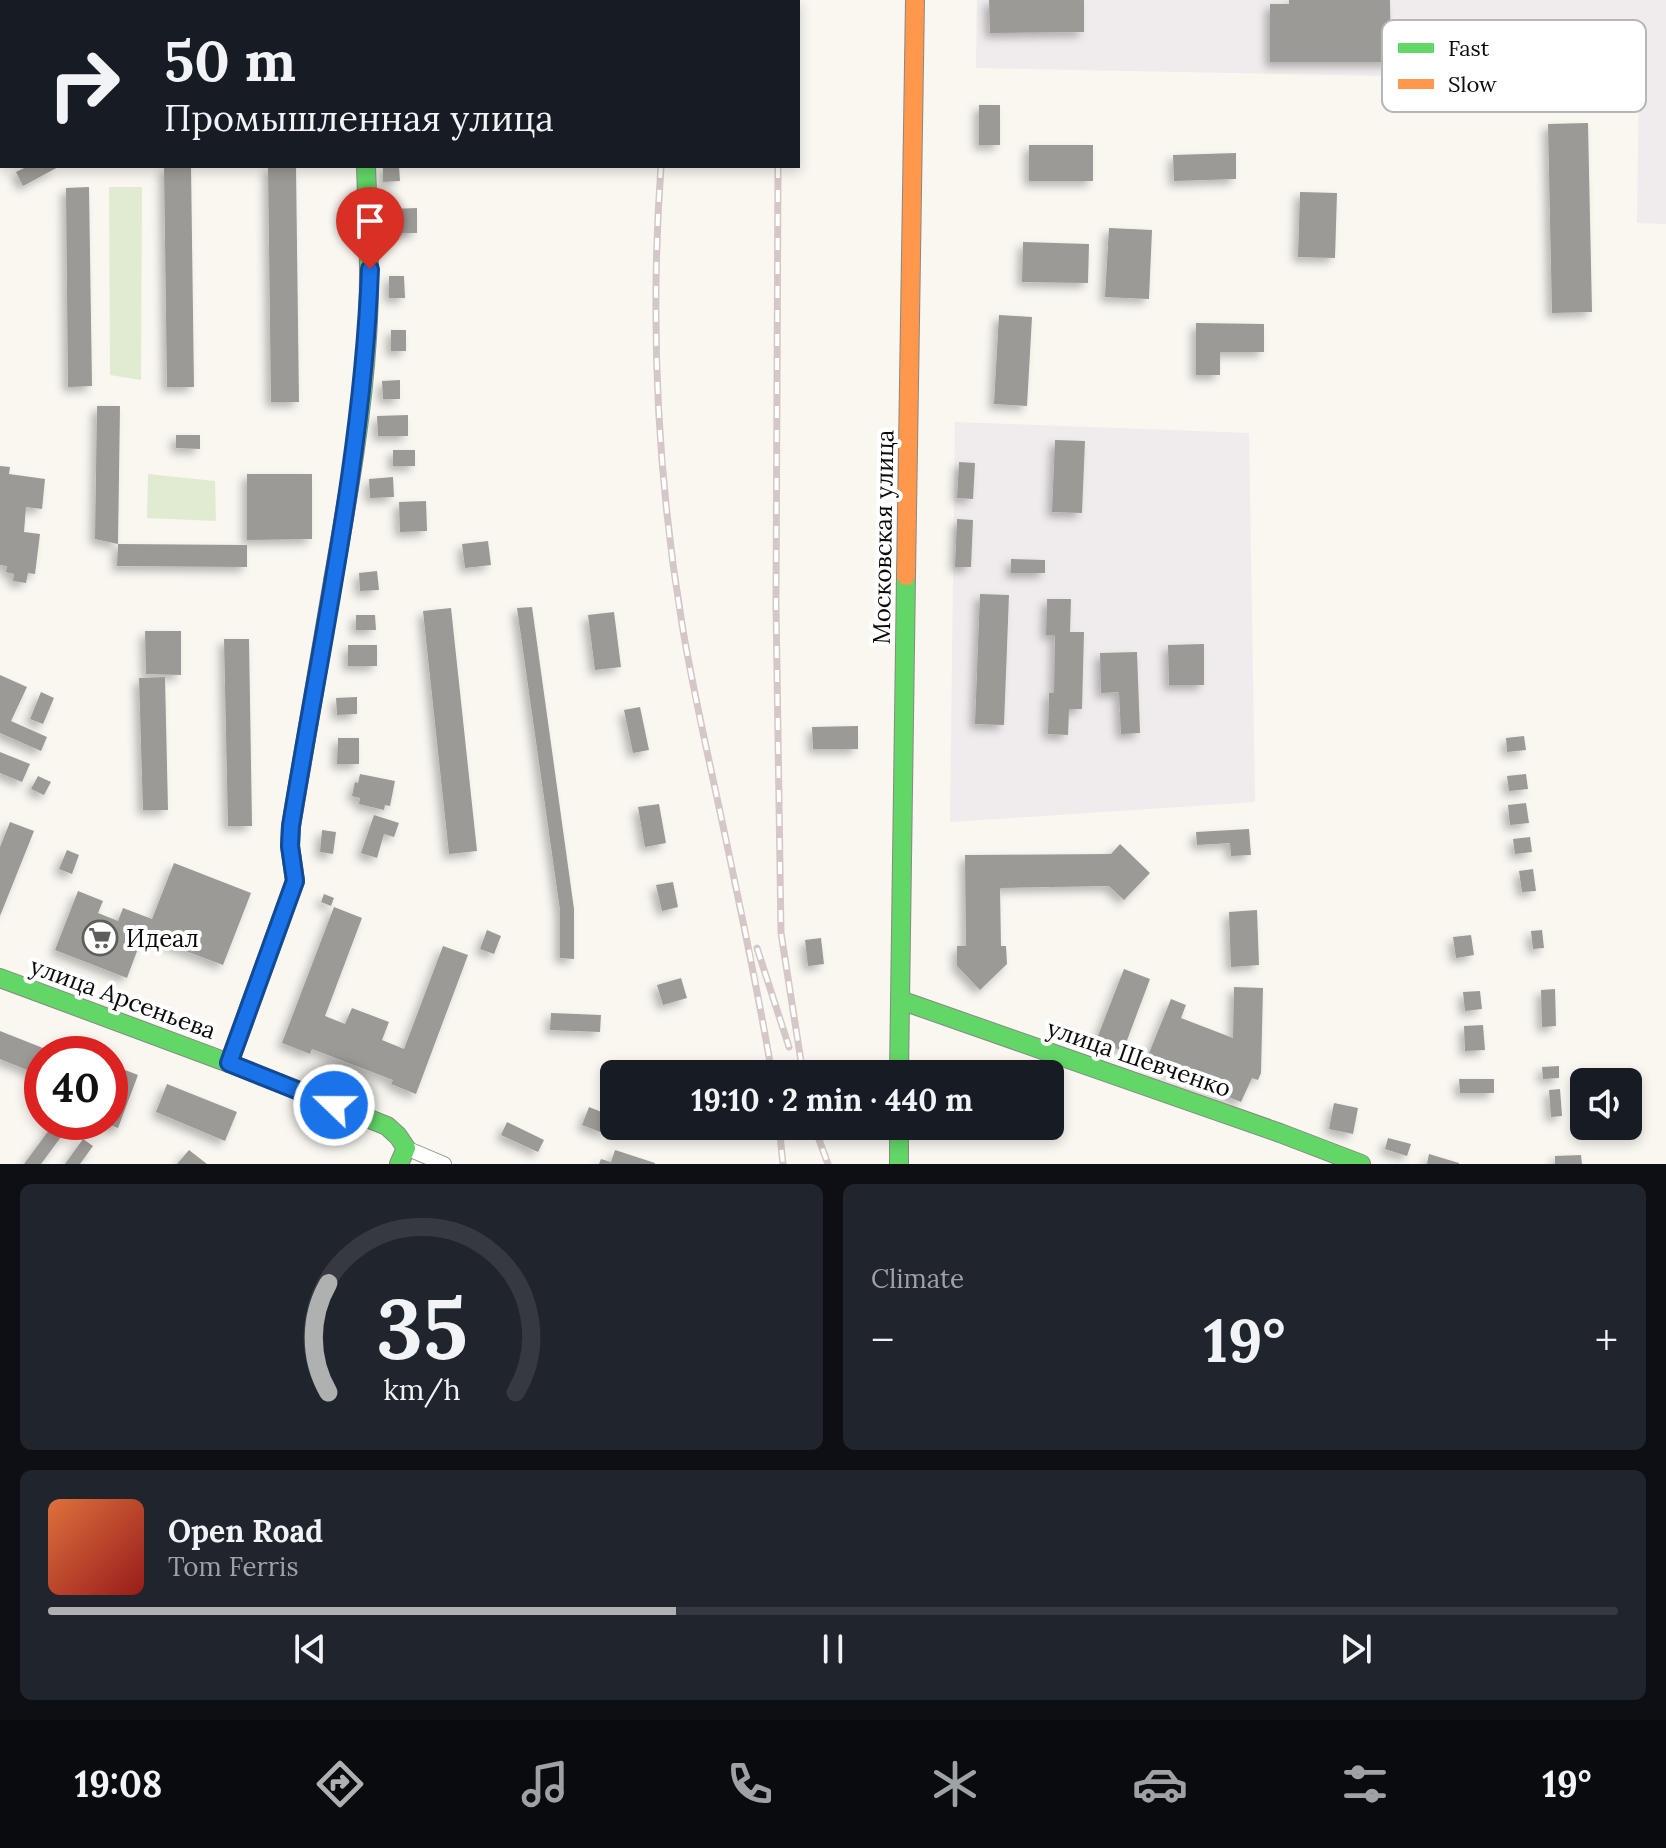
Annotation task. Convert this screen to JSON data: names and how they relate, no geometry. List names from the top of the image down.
{
  "streets": {
    "main road": ["Московская улица", "улица Арсеньева", "улица Шевченко"]
  },
  "crossings": [
    ["Московская улица", "улица Шевченко"]
  ],
  "places": {
    "supermarket": ["Идеал"]
  },
  "legend": ["Fast", "Slow"],
  "page": {
    "turn": ["50 m", "Промышленная улица"],
    "limit": "40",
    "trip": "19:10 · 2 min · 440 m",
    "tile": "Climate",
    "heat": ["−", "19°", "+"],
    "song": ["Open Road", "Tom Ferris"],
    "tabs": ["19:08", "19°"],
    "gauge": ["35", "km/h"]
  }
}
